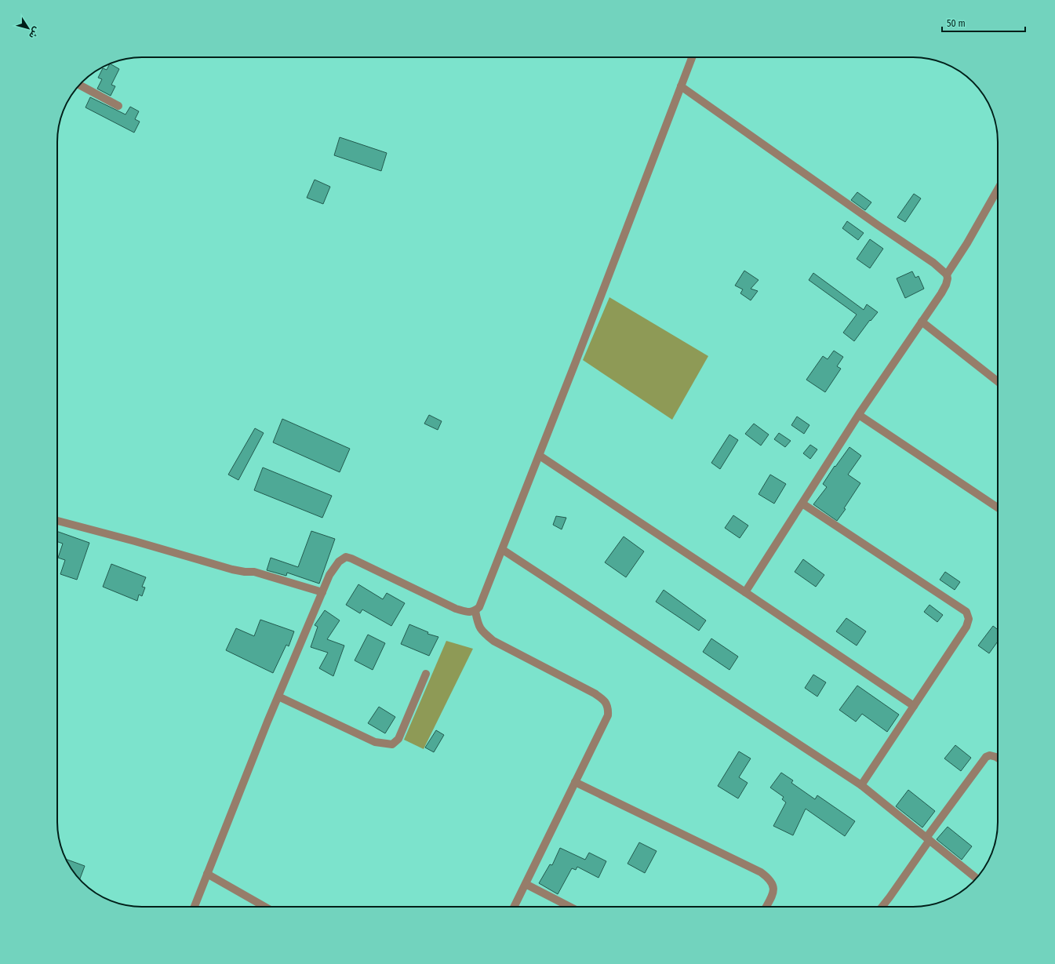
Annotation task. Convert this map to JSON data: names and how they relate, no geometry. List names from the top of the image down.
{
  "scale_bar": "50 m",
  "north": "bottom right"
}
